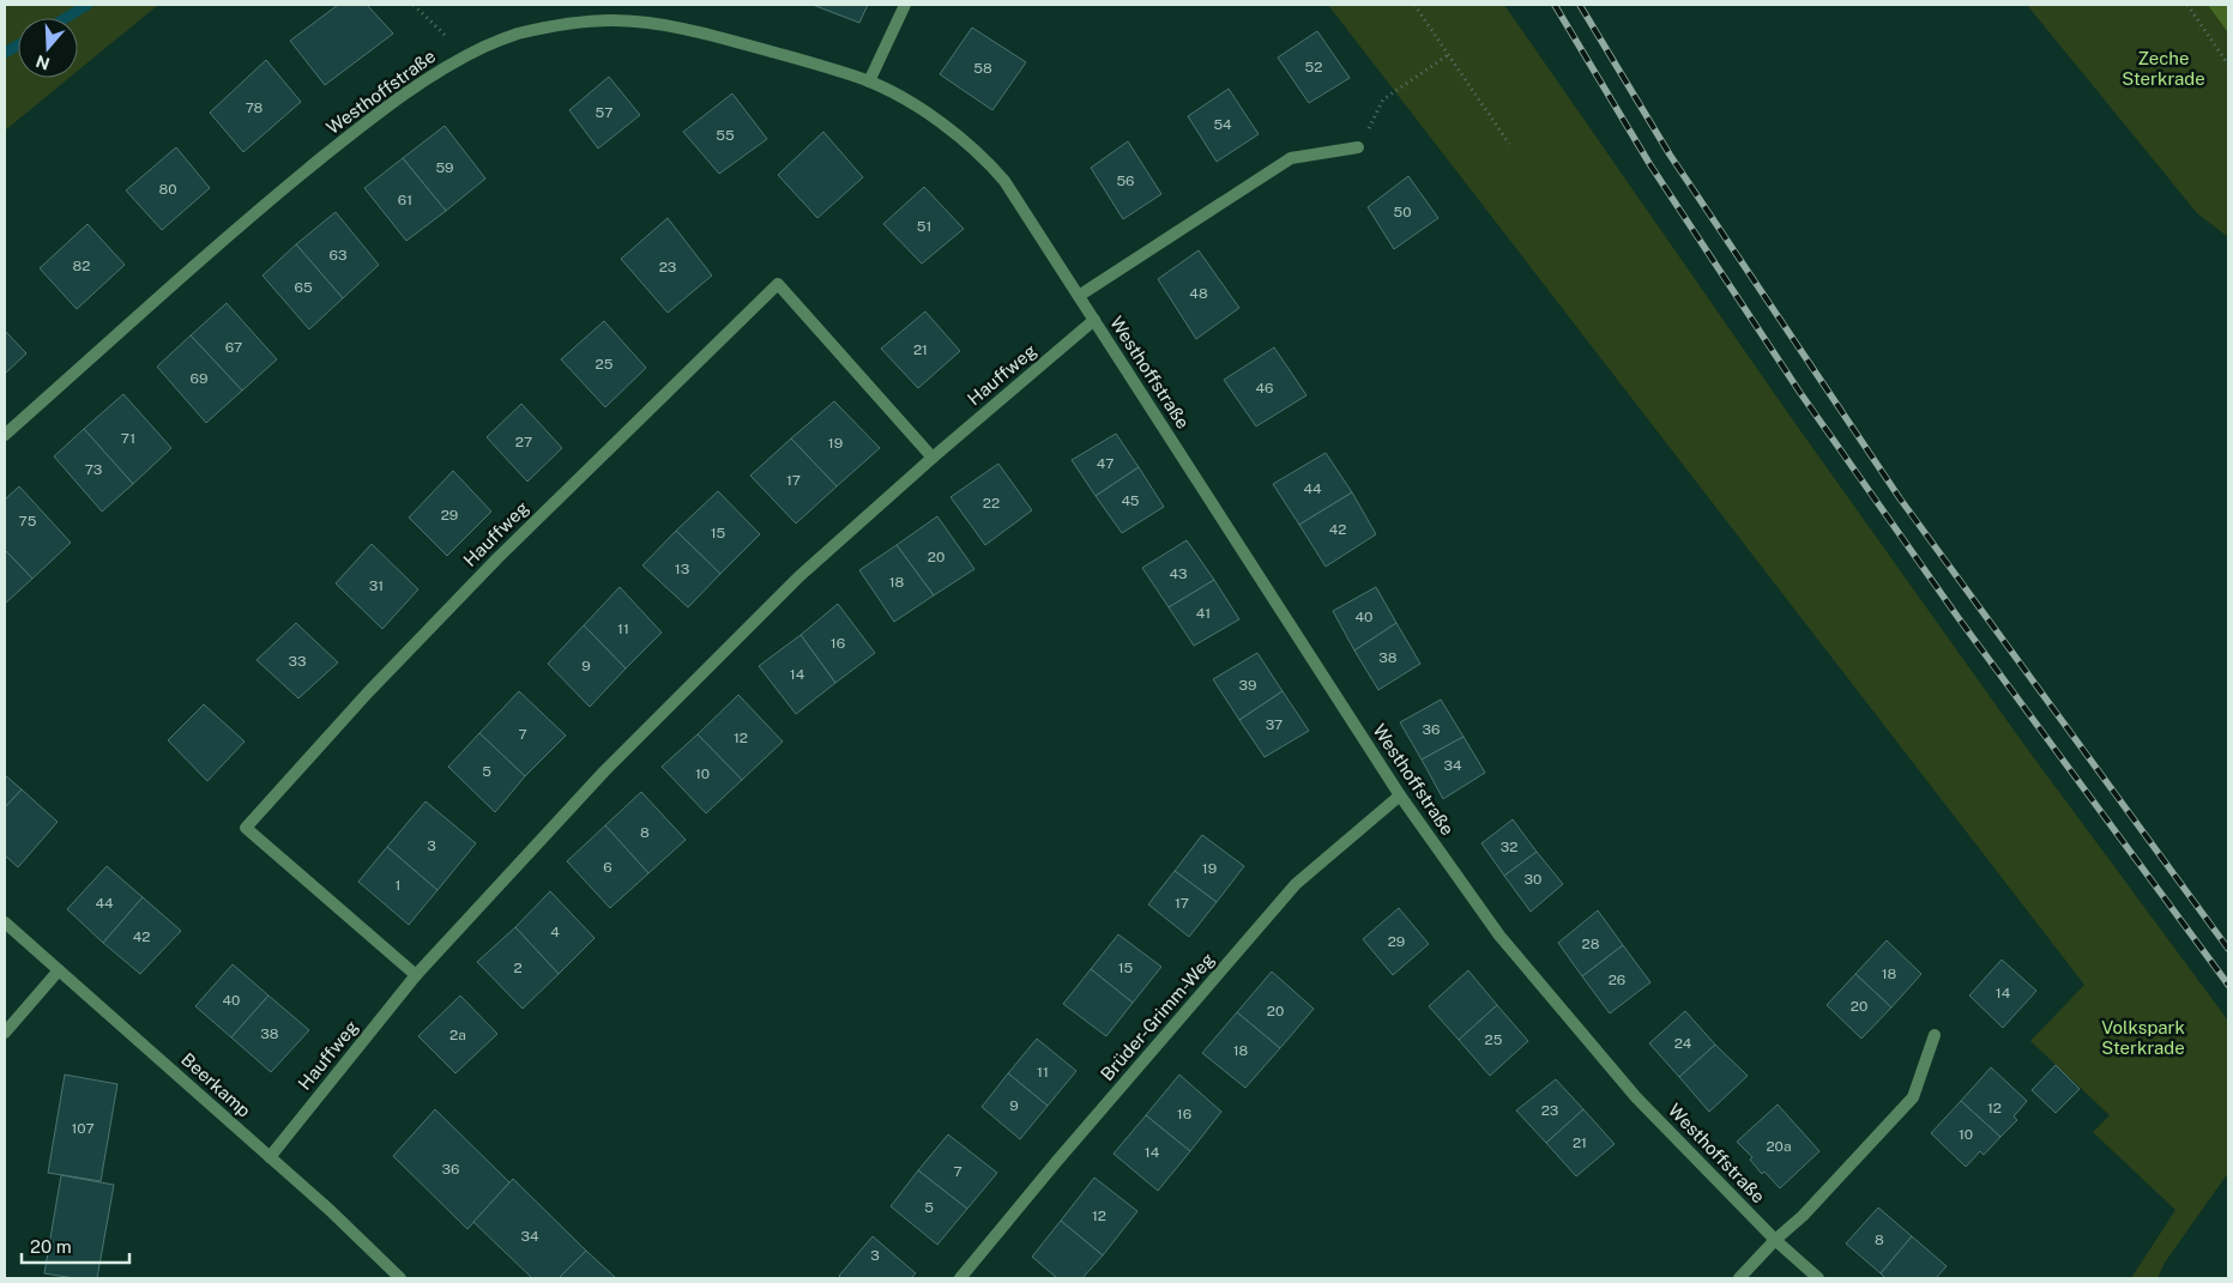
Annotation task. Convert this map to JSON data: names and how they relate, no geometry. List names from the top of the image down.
{
  "streets": {
    "street": [
      "Westhoffstraße",
      "Hauffweg",
      "Brüder-Grimm-Weg",
      "Beerkamp"
    ]
  },
  "crossings": [
    ["Westhoffstraße", "Hauffweg"],
    ["Westhoffstraße", "Brüder-Grimm-Weg"],
    ["Hauffweg", "Beerkamp"]
  ],
  "parks": ["Zeche Sterkrade", "Volkspark Sterkrade"],
  "house_numbers": [
    "52",
    "58",
    "78",
    "57",
    "54",
    "55",
    "59",
    "56",
    "80",
    "61",
    "50",
    "51",
    "63",
    "82",
    "23",
    "65",
    "48",
    "67",
    "21",
    "25",
    "69",
    "46",
    "71",
    "27",
    "19",
    "47",
    "73",
    "17",
    "44",
    "45",
    "22",
    "29",
    "75",
    "42",
    "15",
    "20",
    "13",
    "43",
    "18",
    "31",
    "41",
    "40",
    "11",
    "16",
    "38",
    "33",
    "9",
    "14",
    "39",
    "37",
    "36",
    "7",
    "12",
    "34",
    "5",
    "10",
    "8",
    "3",
    "32",
    "6",
    "19",
    "30",
    "1",
    "44",
    "17",
    "4",
    "42",
    "29",
    "28",
    "2",
    "15",
    "18",
    "26",
    "14",
    "40",
    "20",
    "20",
    "38",
    "2a",
    "25",
    "24",
    "18",
    "11",
    "9",
    "12",
    "23",
    "16",
    "107",
    "10",
    "21",
    "20a",
    "14",
    "36",
    "7",
    "5",
    "12",
    "34",
    "8",
    "3"
  ],
  "scale_bar": "20 m",
  "north": "bottom"
}
